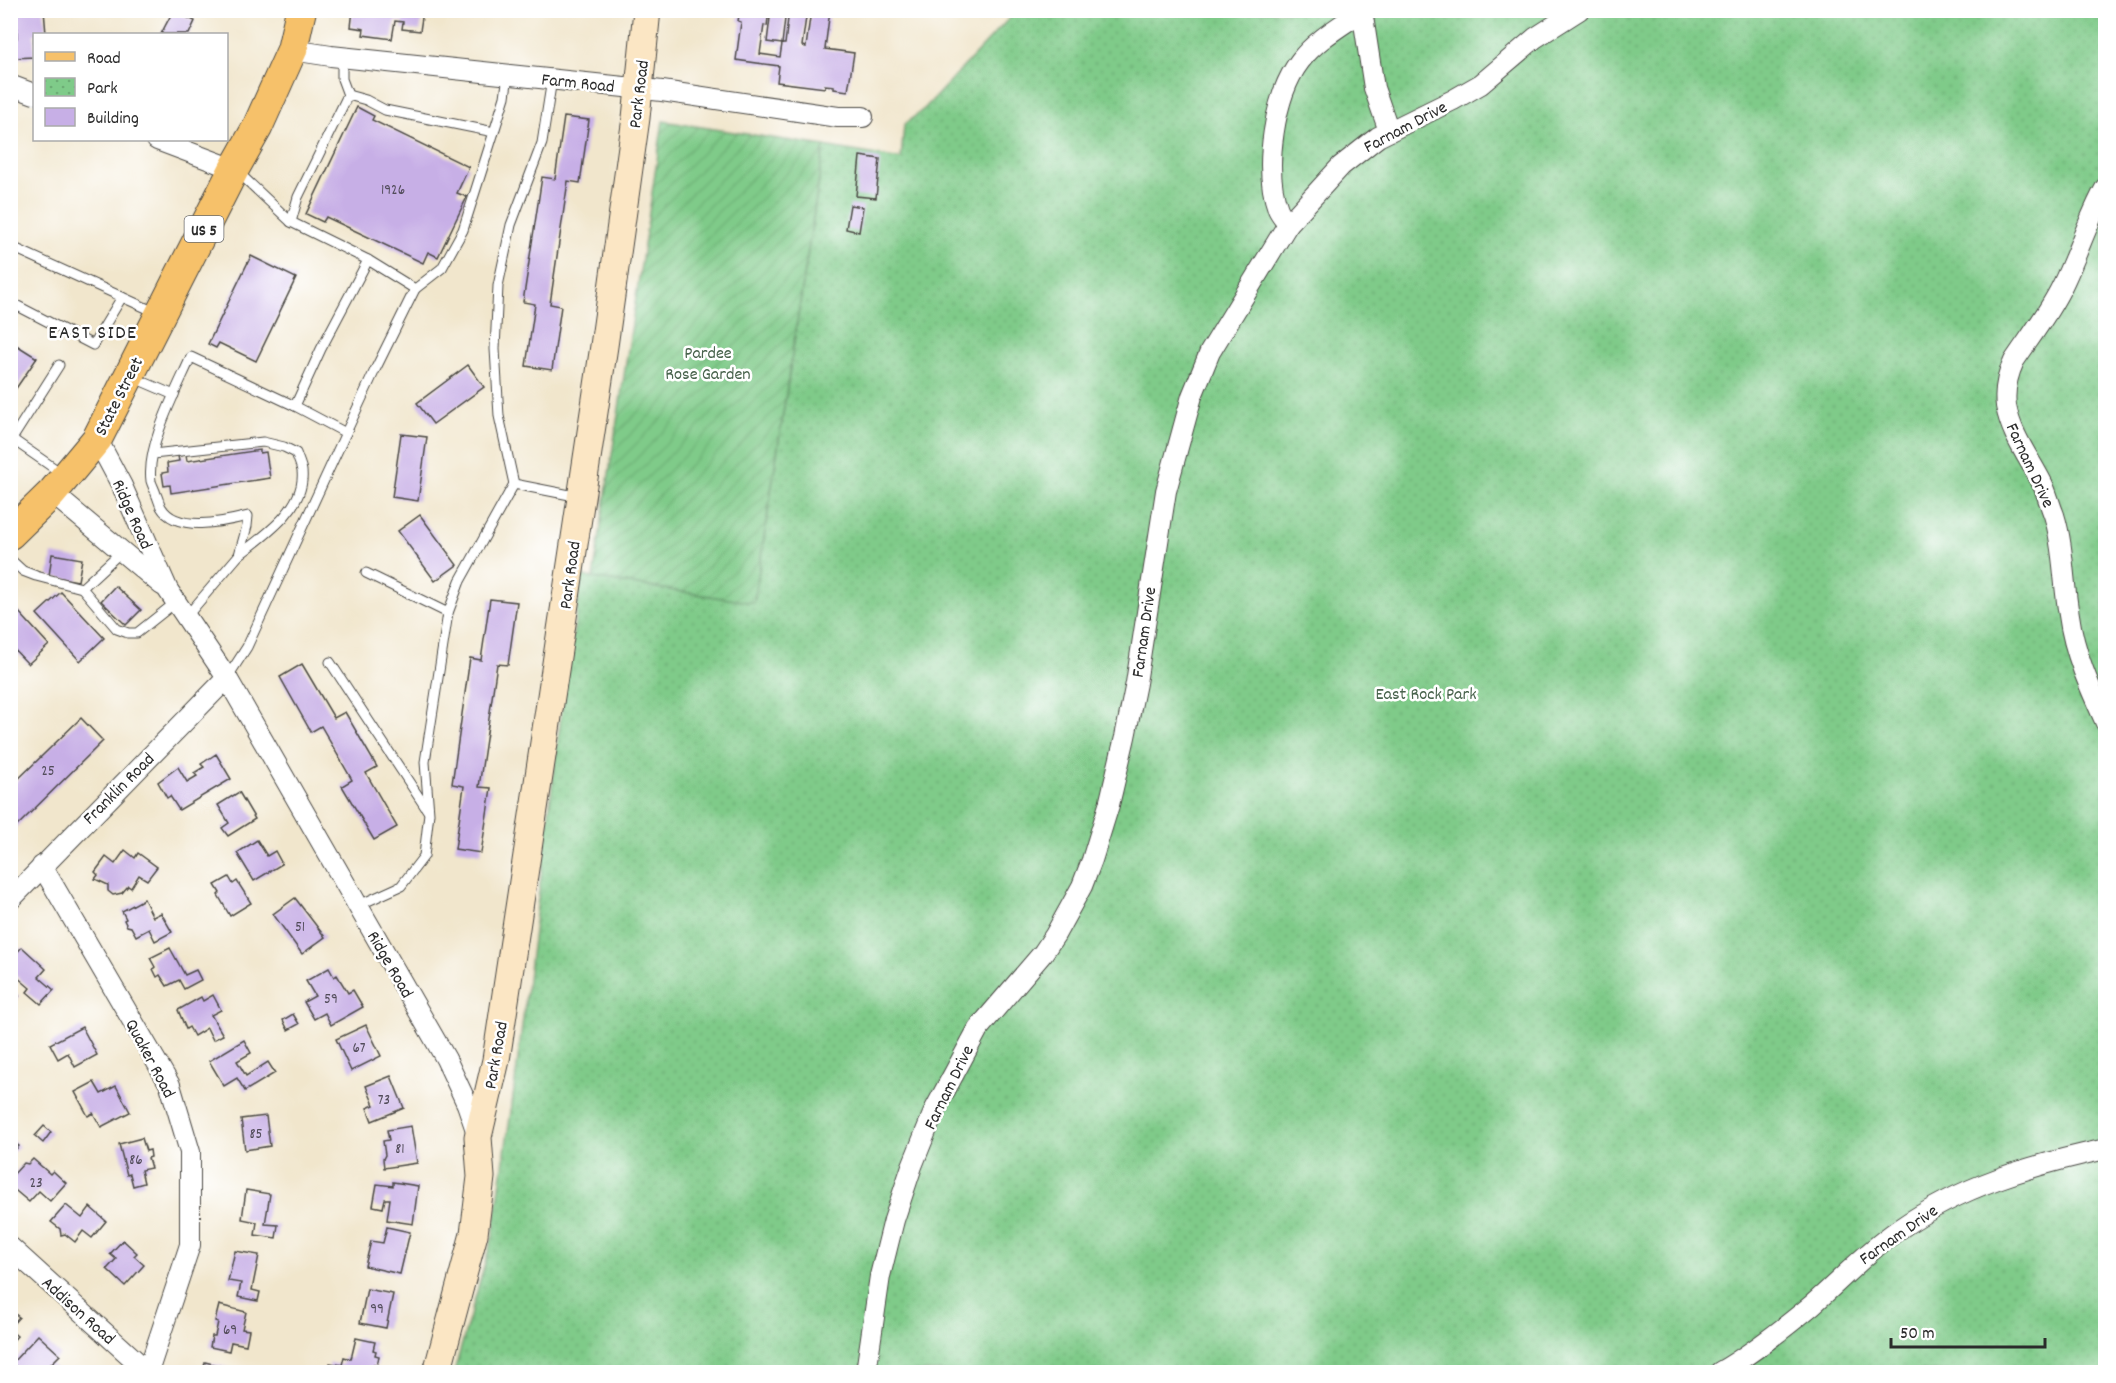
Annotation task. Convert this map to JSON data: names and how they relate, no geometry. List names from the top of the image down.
{
  "streets": {
    "main road": [
      "Park Road",
      "US 5",
      "State Street",
      "Ridge Road"
    ],
    "street": [
      "Farm Road",
      "Farnam Drive",
      "Franklin Road",
      "Quaker Road",
      "Addison Road"
    ]
  },
  "crossings": [
    ["Farm Road", "Park Road"],
    ["Farm Road", "State Street"],
    ["Park Road", "Ridge Road"],
    ["State Street", "Ridge Road"],
    ["Ridge Road", "Franklin Road"],
    ["Franklin Road", "Quaker Road"],
    ["Quaker Road", "Addison Road"]
  ],
  "districts": ["EAST SIDE"],
  "parks": ["Pardee Rose Garden", "East Rock Park"],
  "house_numbers": [
    "1926",
    "25",
    "51",
    "59",
    "67",
    "73",
    "85",
    "81",
    "86",
    "23",
    "99",
    "69"
  ],
  "legend": ["Road", "Park", "Building"],
  "scale_bar": "50 m"
}
